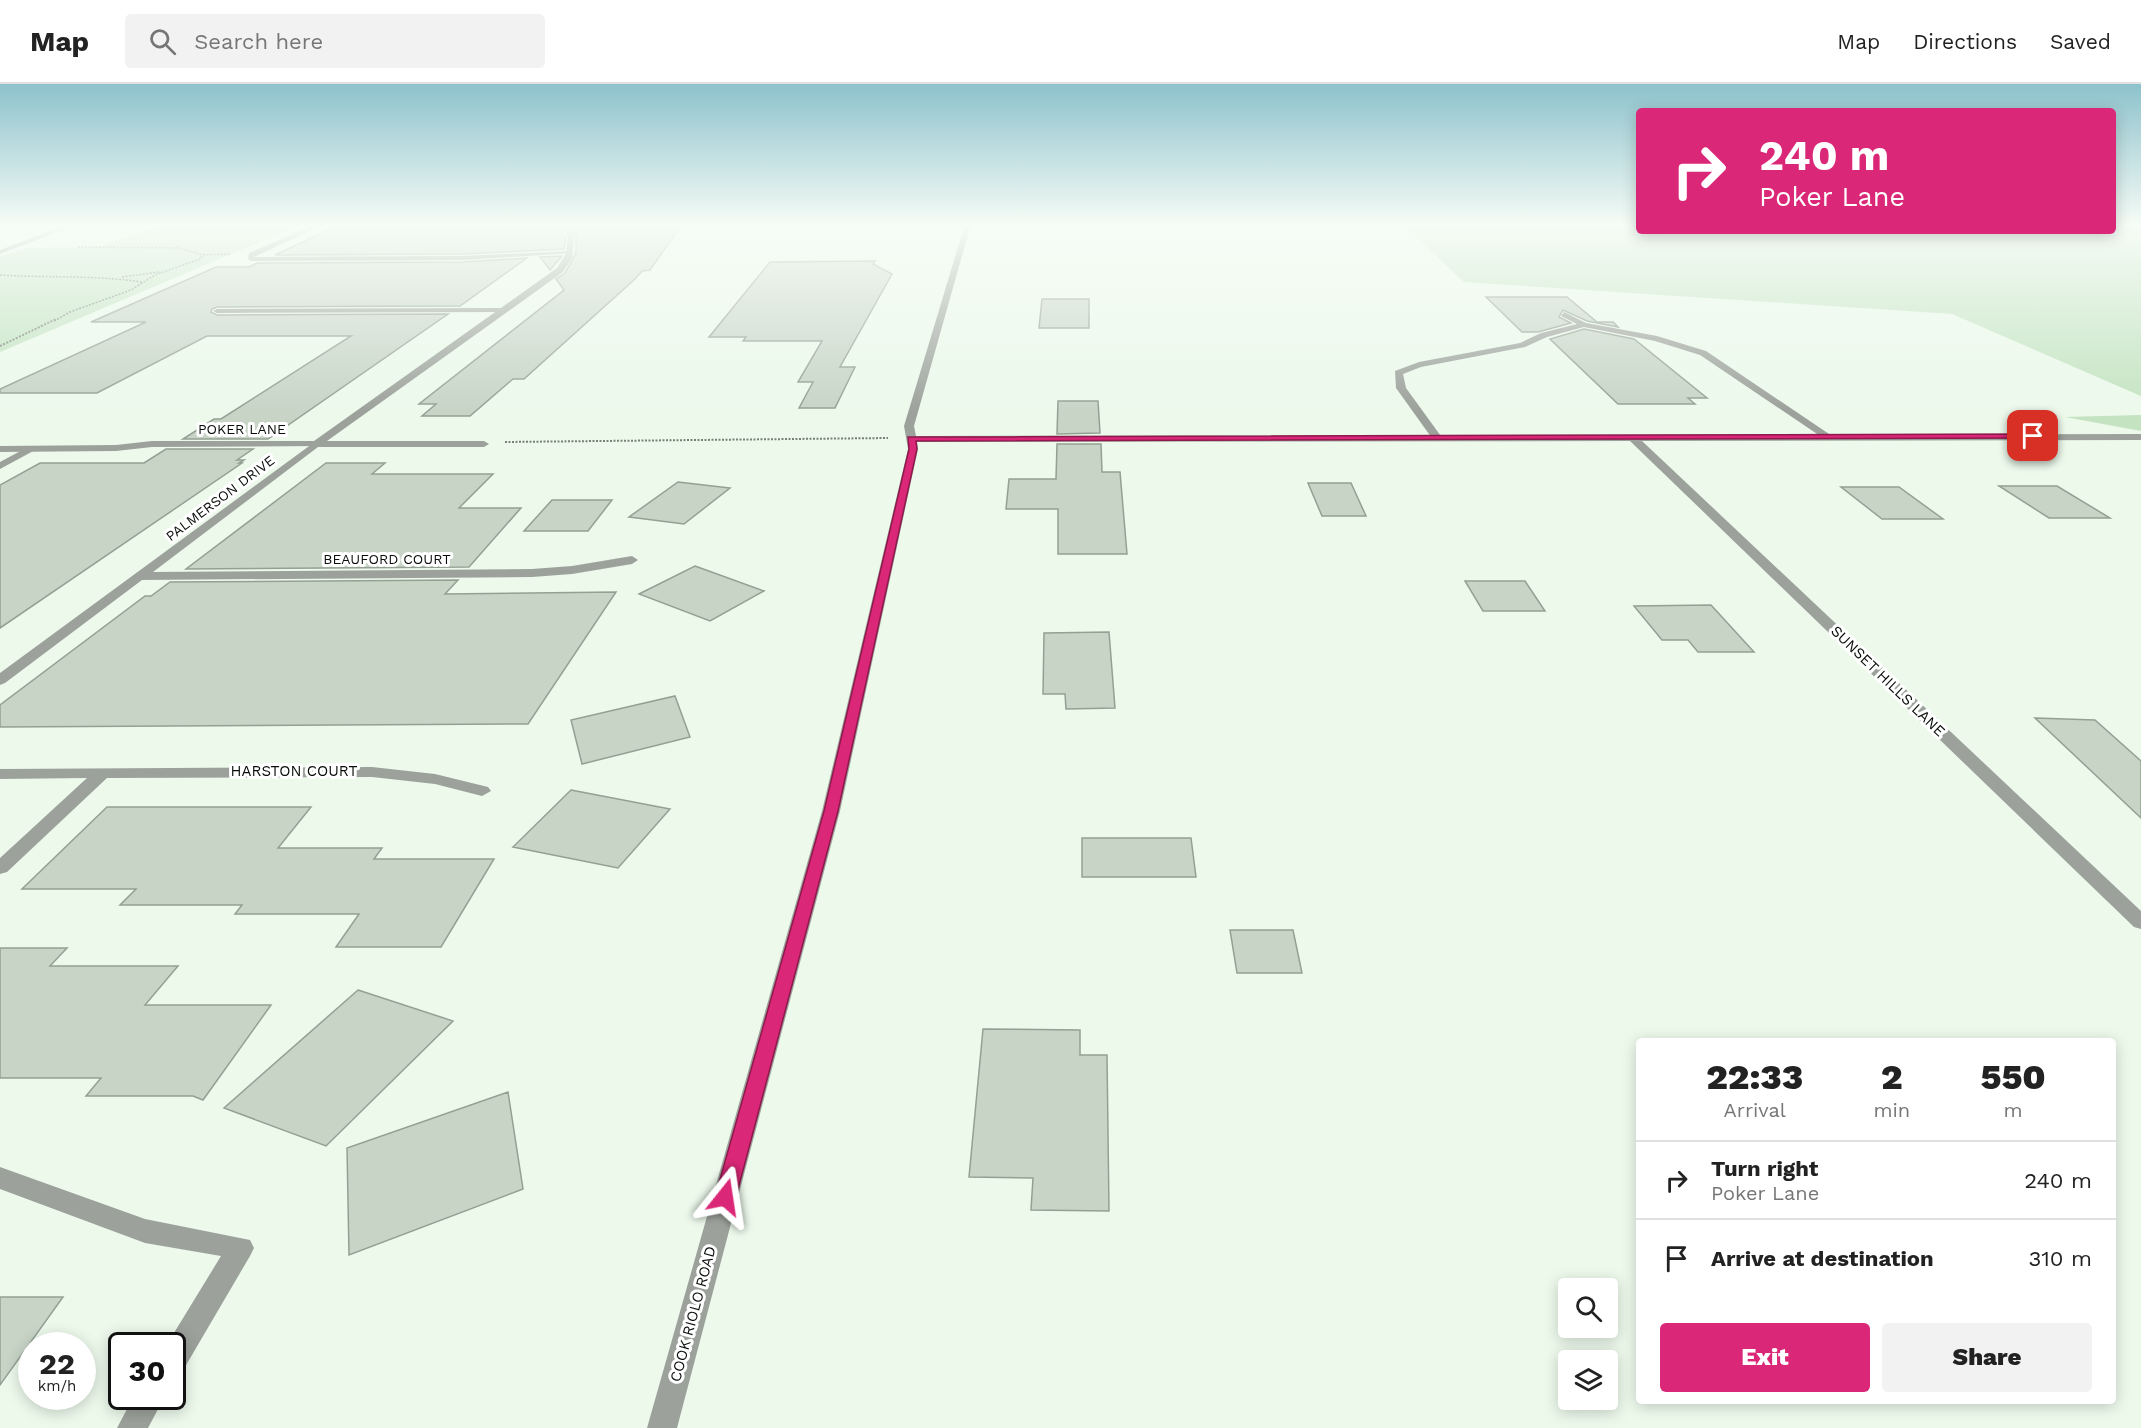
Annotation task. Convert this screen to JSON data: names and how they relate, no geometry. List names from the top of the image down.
{
  "streets": {
    "street": [
      "POKER LANE",
      "PALMERSON DRIVE",
      "BEAUFORD COURT",
      "SUNSET HILLS LANE",
      "HARSTON COURT",
      "COOK RIOLO ROAD"
    ]
  },
  "crossings": [
    ["POKER LANE", "PALMERSON DRIVE"],
    ["PALMERSON DRIVE", "BEAUFORD COURT"]
  ],
  "page": {
    "header": "Map",
    "search": "Search here",
    "nav": ["Map", "Directions", "Saved"],
    "turn": ["240 m", "Poker Lane"],
    "eta": [
      "22:33",
      "Arrival",
      "2",
      "min",
      "550",
      "m"
    ],
    "list": [
      {
        "name": "Turn right",
        "note": "Poker Lane",
        "value": "240 m"
      },
      {
        "name": "Arrive at destination",
        "value": "310 m"
      }
    ],
    "buttons": ["Exit", "Share"],
    "speed": "22 km/h",
    "limit": "30"
  }
}
